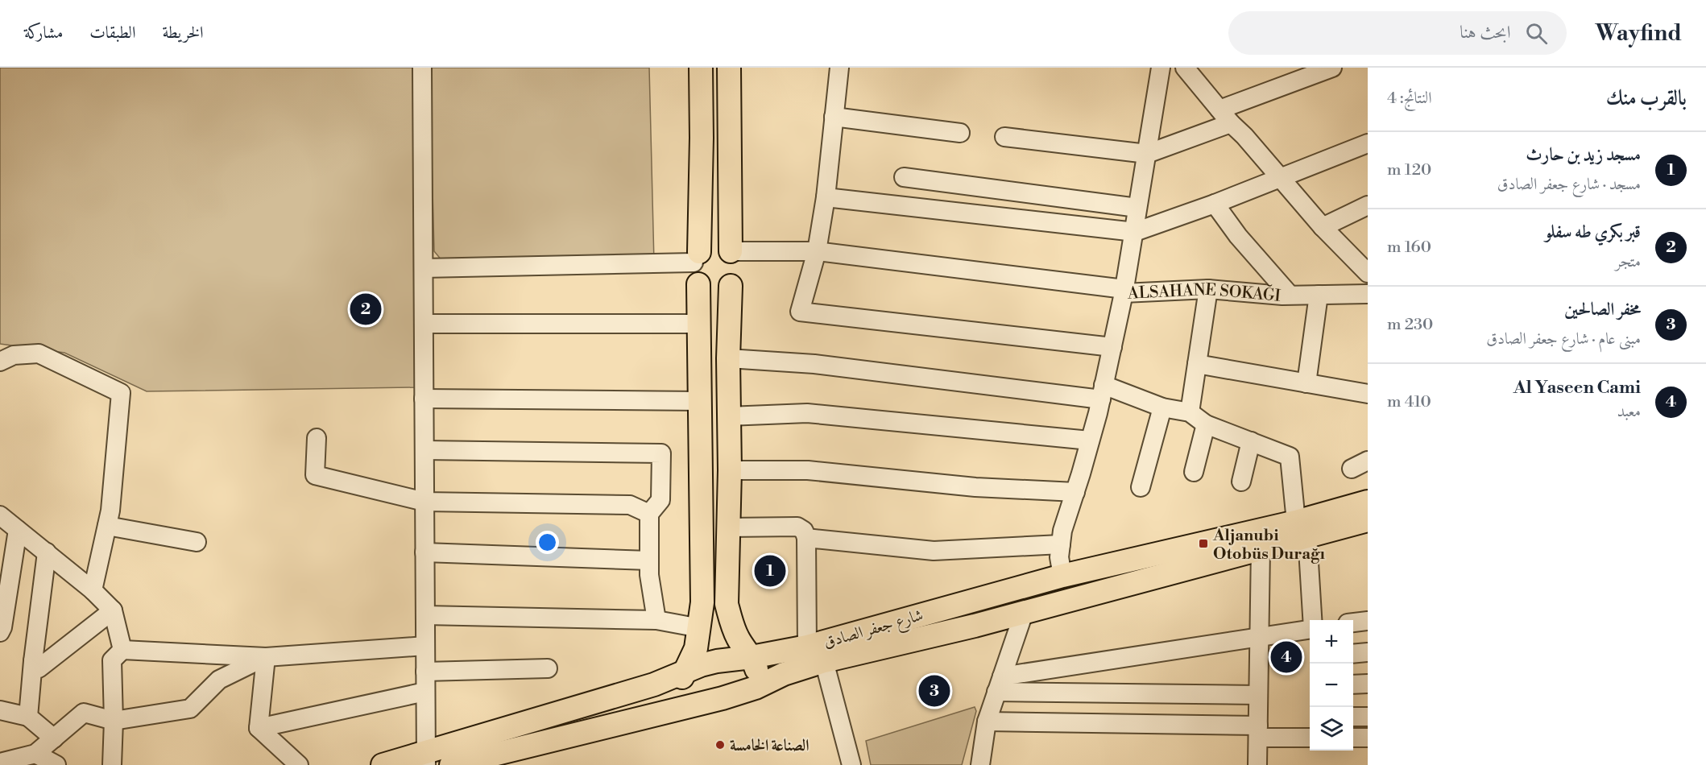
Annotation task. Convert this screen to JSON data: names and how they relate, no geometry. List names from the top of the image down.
{
  "streets": {
    "main road": ["شارع جعفر الصادق"]
  },
  "places": {
    "transit": ["Aljanubi Otobüs Durağı"],
    "other": ["الصناعة الخامسة"]
  },
  "page": {
    "header": "Wayfind",
    "search": "ابحث هنا",
    "nav": ["الخريطة", "الطبقات", "مشاركة"],
    "heading": ["بالقرب منك", "النتائج: 4"],
    "list": [
      {
        "mark": "1",
        "name": "مسجد زيد بن حارث",
        "note": "مسجد · شارع جعفر الصادق",
        "value": "120 m"
      },
      {
        "mark": "2",
        "name": "قبر بكري طه سفلو",
        "note": "متجر",
        "value": "160 m"
      },
      {
        "mark": "3",
        "name": "مخفر الصالحين",
        "note": "مبنى عام · شارع جعفر الصادق",
        "value": "230 m"
      },
      {
        "mark": "4",
        "name": "Al Yaseen Cami",
        "note": "معبد",
        "value": "410 m"
      }
    ],
    "pins": [
      "2",
      "1",
      "4",
      "3"
    ],
    "map_buttons": ["+", "−"]
  }
}
